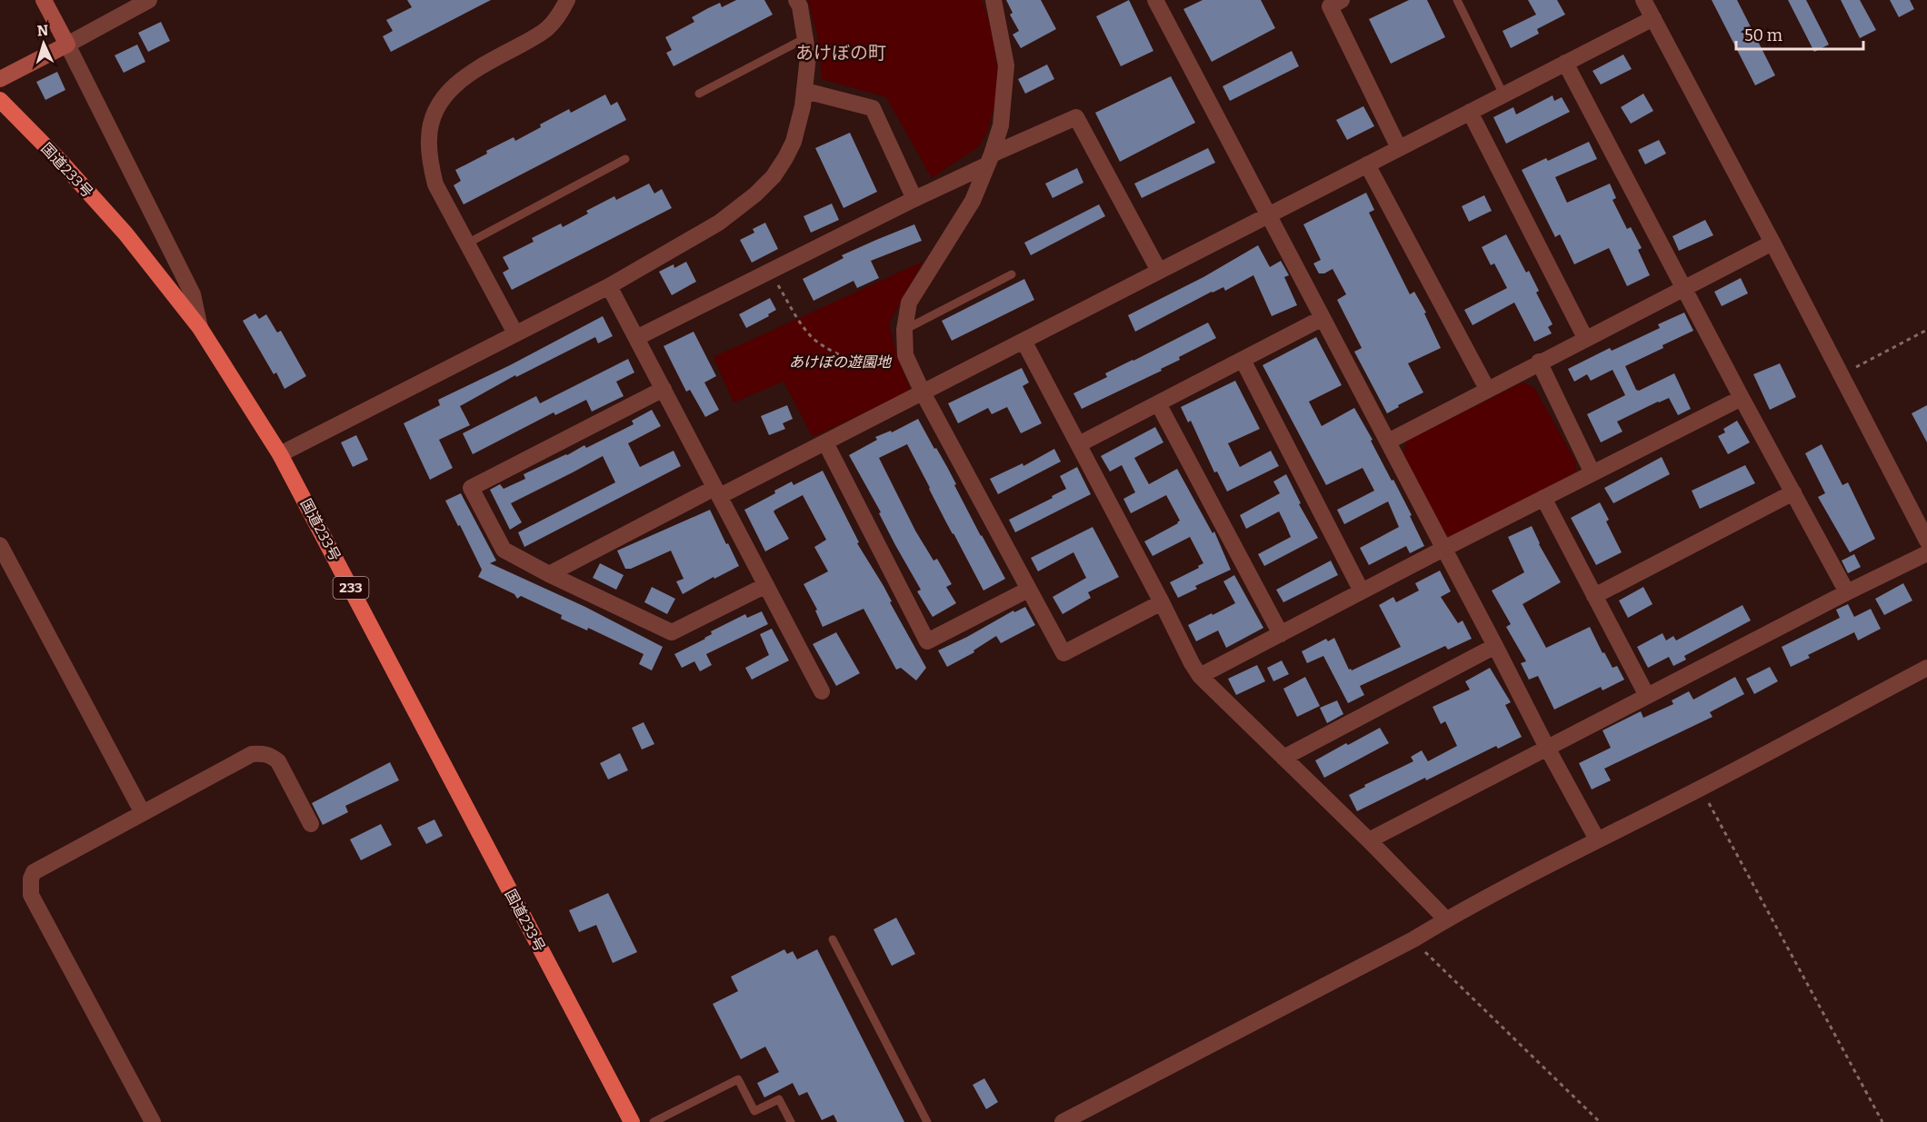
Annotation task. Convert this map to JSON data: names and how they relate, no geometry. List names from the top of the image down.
{
  "streets": {
    "highway": ["国道233号", "233"]
  },
  "districts": ["あけぼの町"],
  "parks": ["あけぼの遊園地"],
  "scale_bar": "50 m",
  "north": "top"
}
